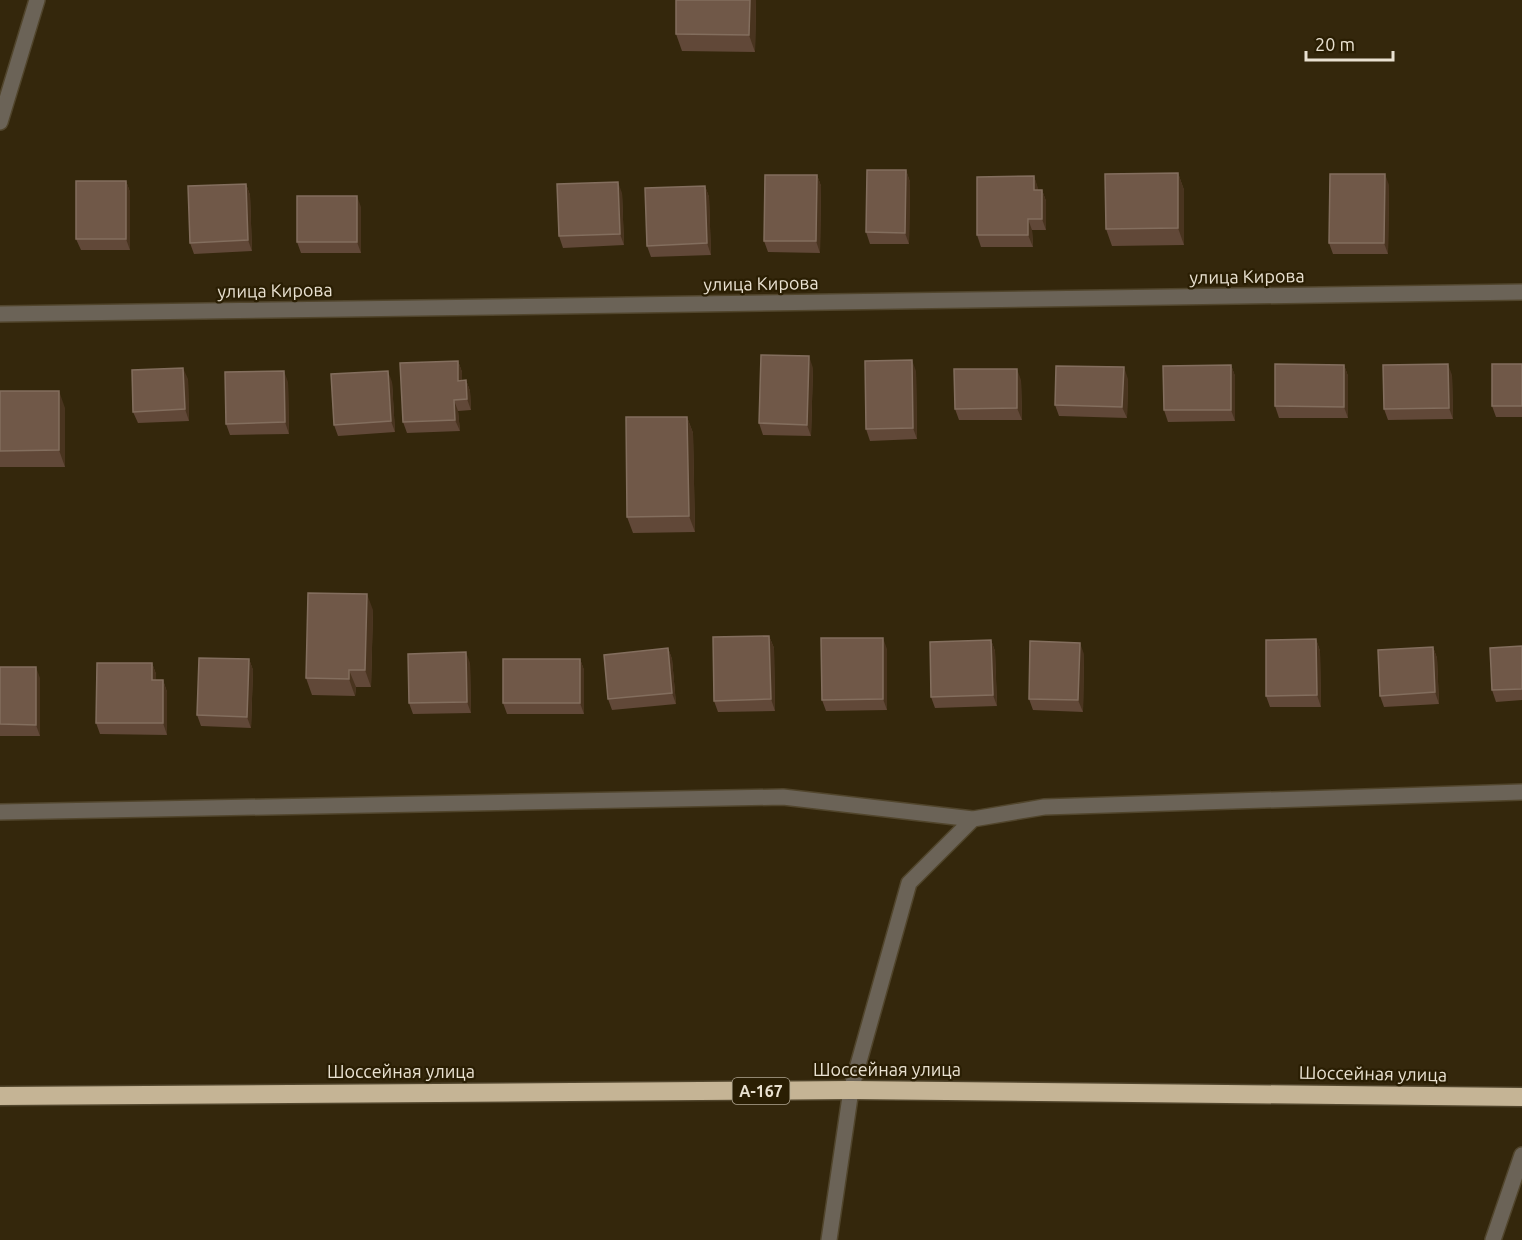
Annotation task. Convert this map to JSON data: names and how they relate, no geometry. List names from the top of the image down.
{
  "streets": {
    "highway": ["Шоссейная улица", "А-167"],
    "street": ["улица Кирова"]
  },
  "scale_bar": "20 m"
}
